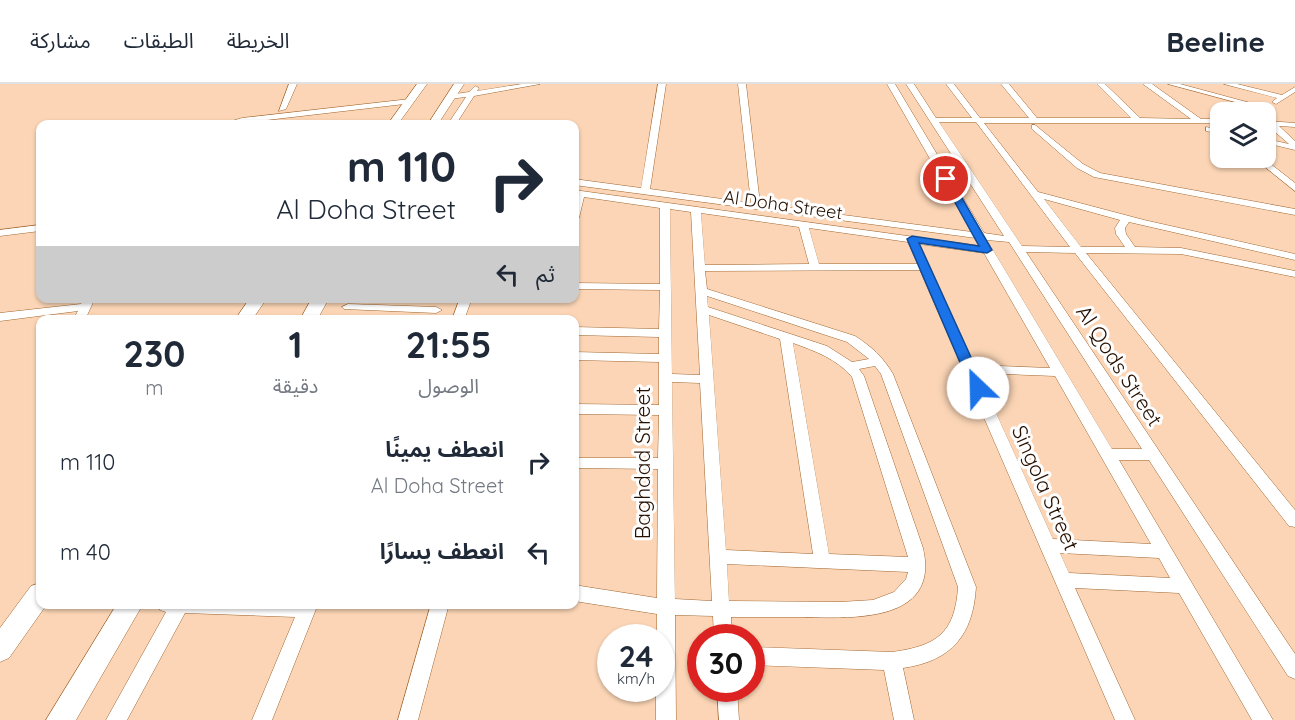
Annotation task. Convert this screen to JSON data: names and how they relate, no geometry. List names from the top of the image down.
{
  "streets": {
    "street": [
      "Al Doha Street",
      "Al Qods Street",
      "Baghdad Street",
      "Singola Street"
    ]
  },
  "crossings": [
    ["Al Doha Street", "Baghdad Street"],
    ["Al Doha Street", "Singola Street"]
  ],
  "page": {
    "header": "Beeline",
    "nav": ["الخريطة", "الطبقات", "مشاركة"],
    "turn": ["110 m", "Al Doha Street"],
    "then": "ثم",
    "eta": [
      "21:55",
      "الوصول",
      "1",
      "دقيقة",
      "230",
      "m"
    ],
    "list": [
      {
        "name": "انعطف يمينًا",
        "note": "Al Doha Street",
        "value": "110 m"
      },
      {
        "name": "انعطف يسارًا",
        "value": "40 m"
      }
    ],
    "speed": "24 km/h",
    "limit": "30"
  }
}
